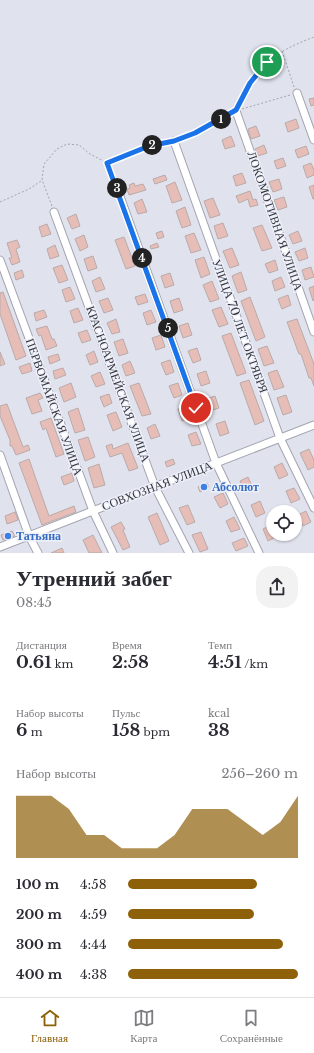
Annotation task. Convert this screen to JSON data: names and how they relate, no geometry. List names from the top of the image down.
{
  "streets": {
    "street": [
      "ЛОКОМОТИВНАЯ УЛИЦА",
      "УЛИЦА 70 ЛЕТ ОКТЯБРЯ",
      "КРАСНОАРМЕЙСКАЯ УЛИЦА",
      "ПЕРВОМАЙСКАЯ УЛИЦА",
      "СОВХОЗНАЯ УЛИЦА"
    ]
  },
  "crossings": [
    ["УЛИЦА 70 ЛЕТ ОКТЯБРЯ", "СОВХОЗНАЯ УЛИЦА"],
    ["КРАСНОАРМЕЙСКАЯ УЛИЦА", "СОВХОЗНАЯ УЛИЦА"],
    ["ПЕРВОМАЙСКАЯ УЛИЦА", "СОВХОЗНАЯ УЛИЦА"]
  ],
  "places": ["Абсолют", "Татьяна"],
  "page": {
    "pins": [
      "1",
      "2",
      "3",
      "4",
      "5"
    ],
    "heading": ["Утренний забег", "08:45"],
    "stats": [
      ["Дистанция", "0.61 km"],
      ["Время", "2:58"],
      ["Темп", "4:51 /km"],
      ["Набор высоты", "6 m"],
      ["Пульс", "158 bpm"],
      ["kcal", "38"]
    ],
    "chart": ["Набор высоты", "256–260 m"],
    "list": [
      {
        "name": "100 m",
        "note": "4:58"
      },
      {
        "name": "200 m",
        "note": "4:59"
      },
      {
        "name": "300 m",
        "note": "4:44"
      },
      {
        "name": "400 m",
        "note": "4:38"
      }
    ],
    "tabs": ["Главная", "Карта", "Сохранённые"]
  }
}
